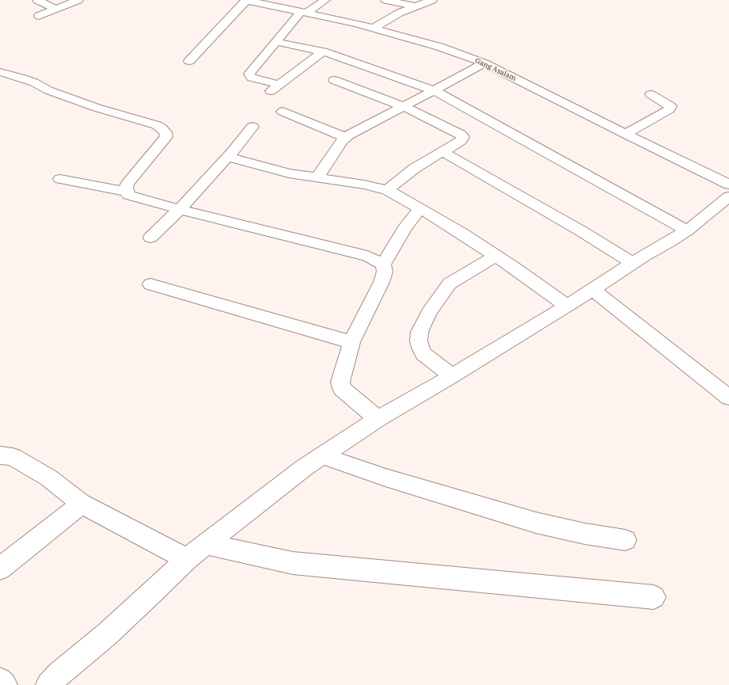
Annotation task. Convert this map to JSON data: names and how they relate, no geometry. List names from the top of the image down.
{
  "streets": {
    "street": ["Gang Asalam"]
  }
}
